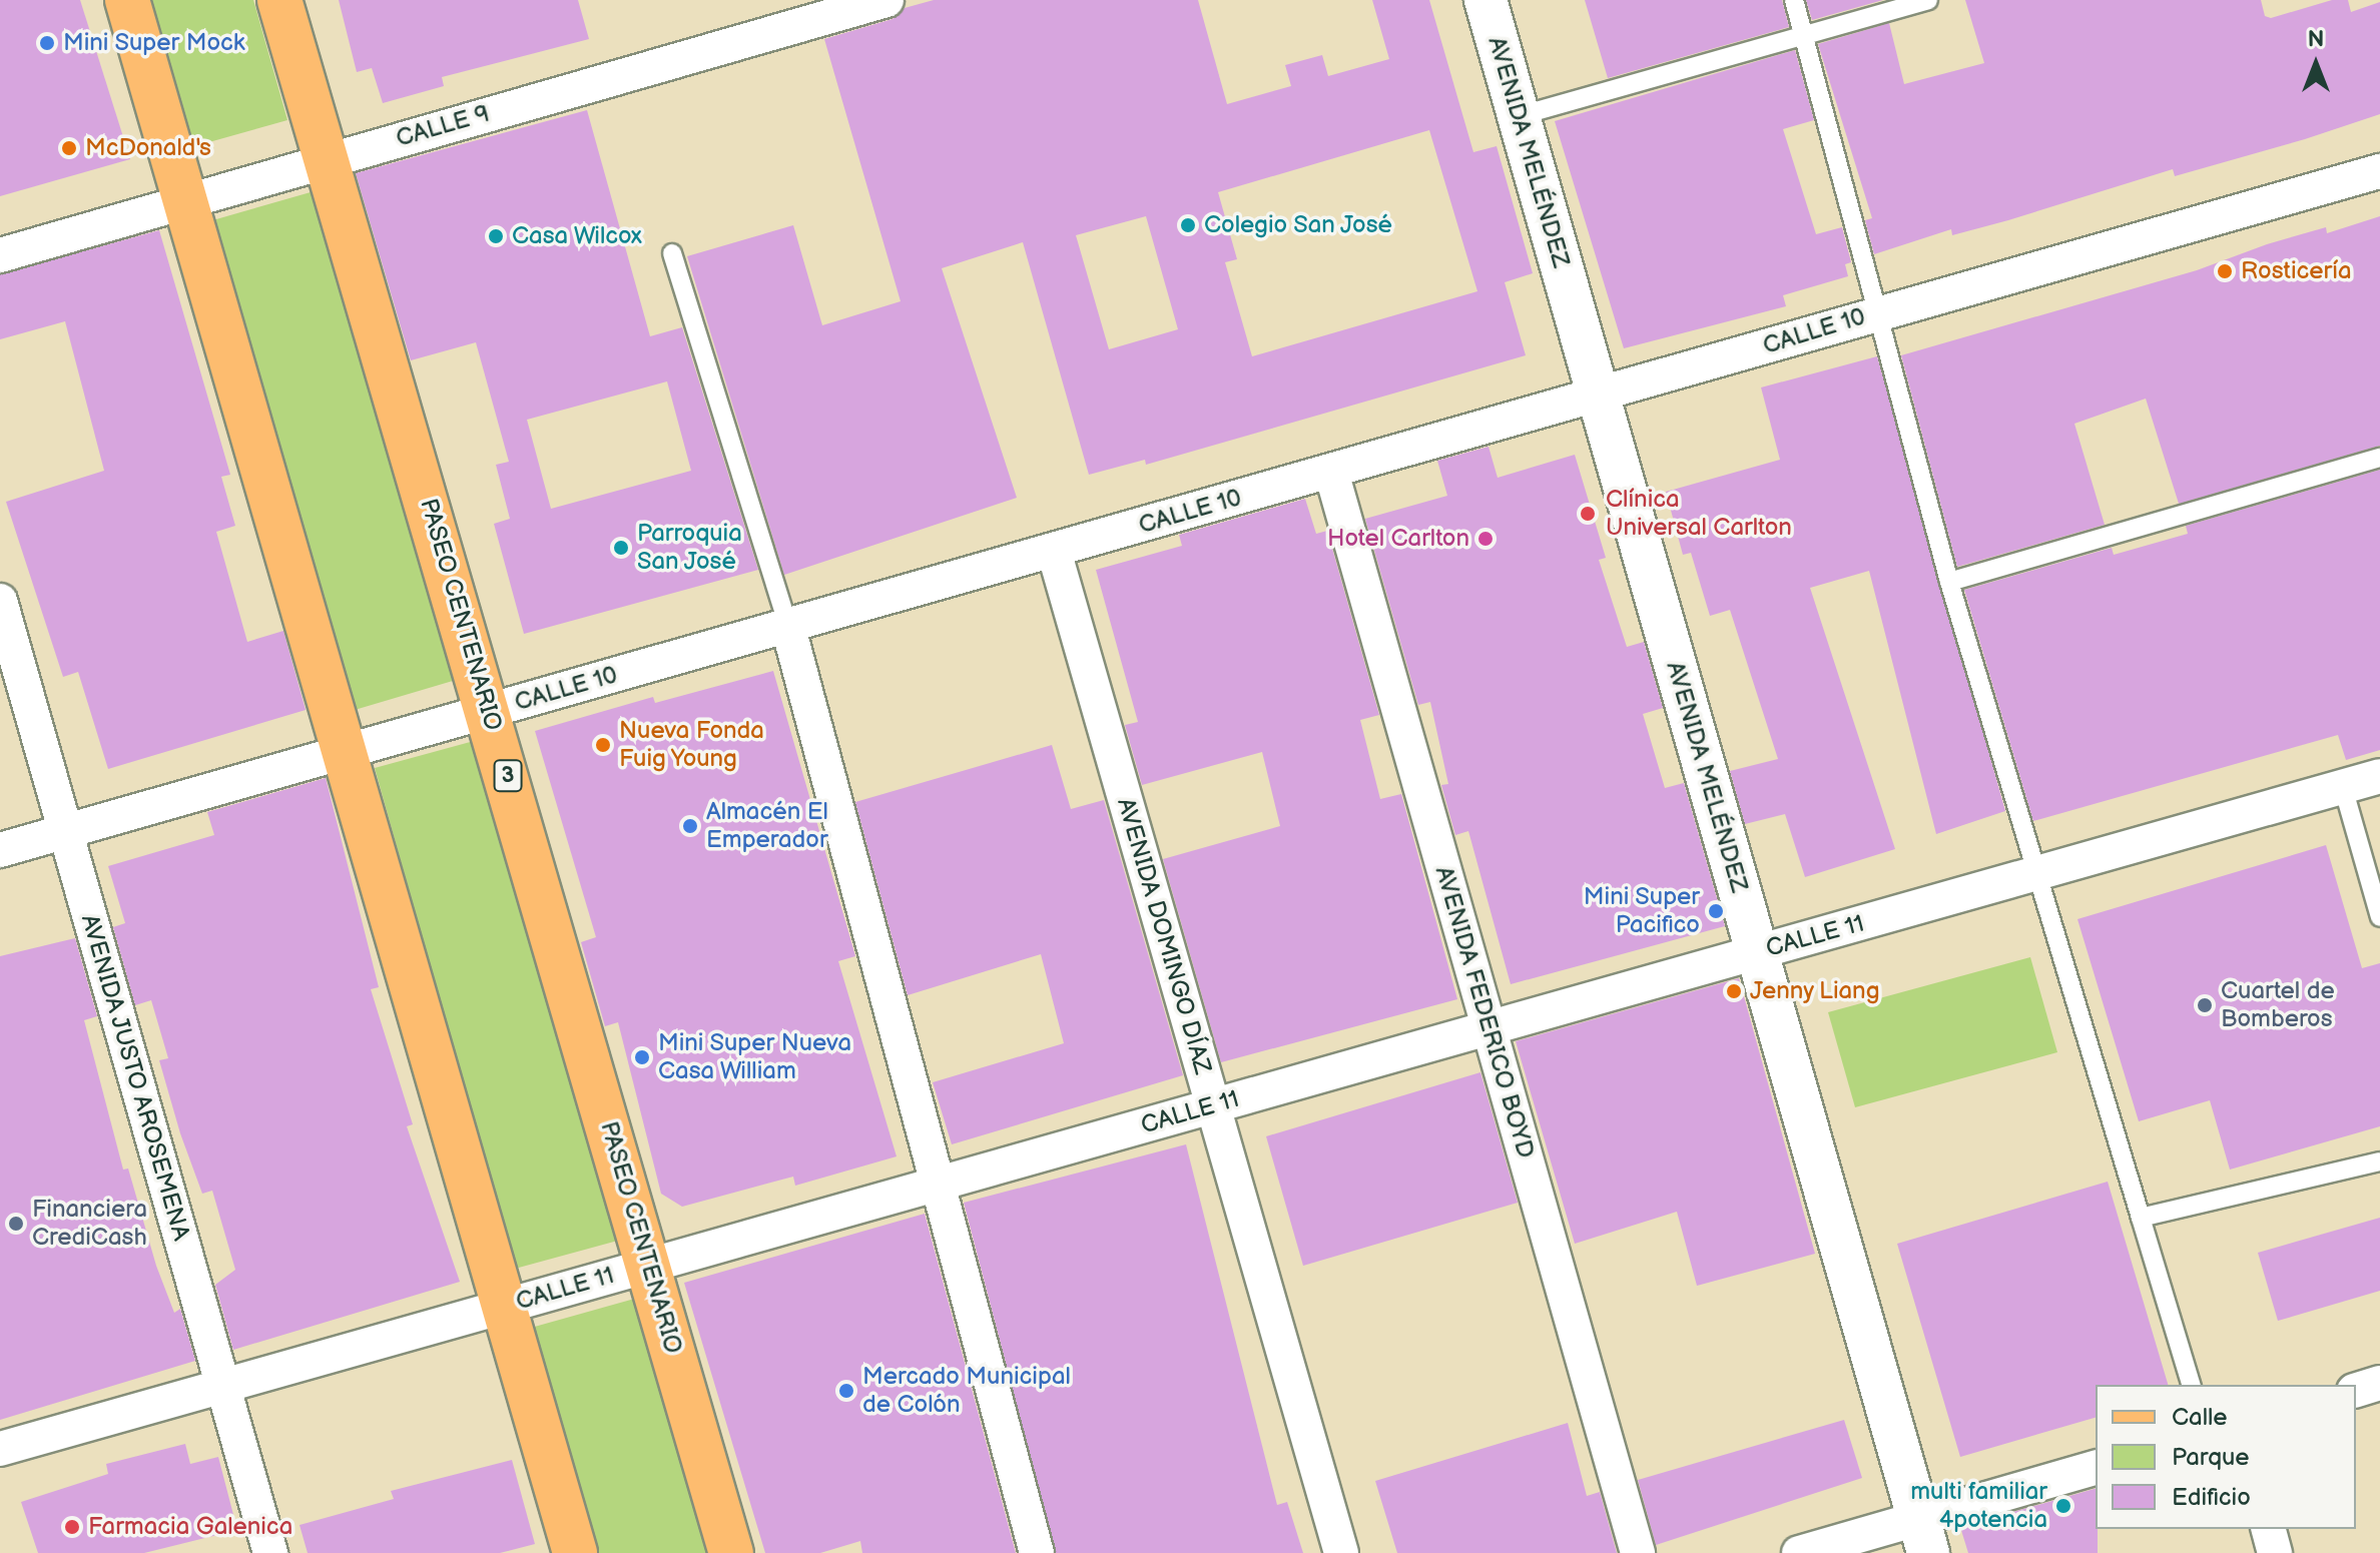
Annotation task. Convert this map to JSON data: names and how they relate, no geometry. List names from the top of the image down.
{
  "streets": {
    "main road": ["PASEO CENTENARIO", "3"],
    "street": [
      "CALLE 9",
      "AVENIDA MELÉNDEZ",
      "CALLE 10",
      "AVENIDA DOMINGO DÍAZ",
      "CALLE 11",
      "AVENIDA FEDERICO BOYD",
      "AVENIDA JUSTO AROSEMENA"
    ]
  },
  "crossings": [
    ["CALLE 9", "PASEO CENTENARIO"],
    ["AVENIDA MELÉNDEZ", "CALLE 10"],
    ["AVENIDA MELÉNDEZ", "CALLE 11"],
    ["CALLE 10", "PASEO CENTENARIO"],
    ["CALLE 10", "AVENIDA DOMINGO DÍAZ"],
    ["CALLE 10", "AVENIDA FEDERICO BOYD"],
    ["CALLE 10", "AVENIDA JUSTO AROSEMENA"],
    ["PASEO CENTENARIO", "CALLE 11"],
    ["AVENIDA DOMINGO DÍAZ", "CALLE 11"],
    ["CALLE 11", "AVENIDA FEDERICO BOYD"],
    ["CALLE 11", "AVENIDA JUSTO AROSEMENA"]
  ],
  "places": [
    "Mini Super Mock",
    "McDonald's",
    "Colegio San José",
    "Casa Wilcox",
    "Rosticería",
    "Clínica Universal Carlton",
    "Hotel Carlton",
    "Parroquia San José",
    "Nueva Fonda Fuig Young",
    "Almacén El Emperador",
    "Mini Super Pacifico",
    "Jenny Liang",
    "Cuartel de Bomberos",
    "Mini Super Nueva Casa William",
    "Financiera CrediCash",
    "Mercado Municipal de Colón",
    "multi familiar 4potencia",
    "Farmacia Galenica"
  ],
  "legend": ["Calle", "Parque", "Edificio"],
  "north": "top"
}
